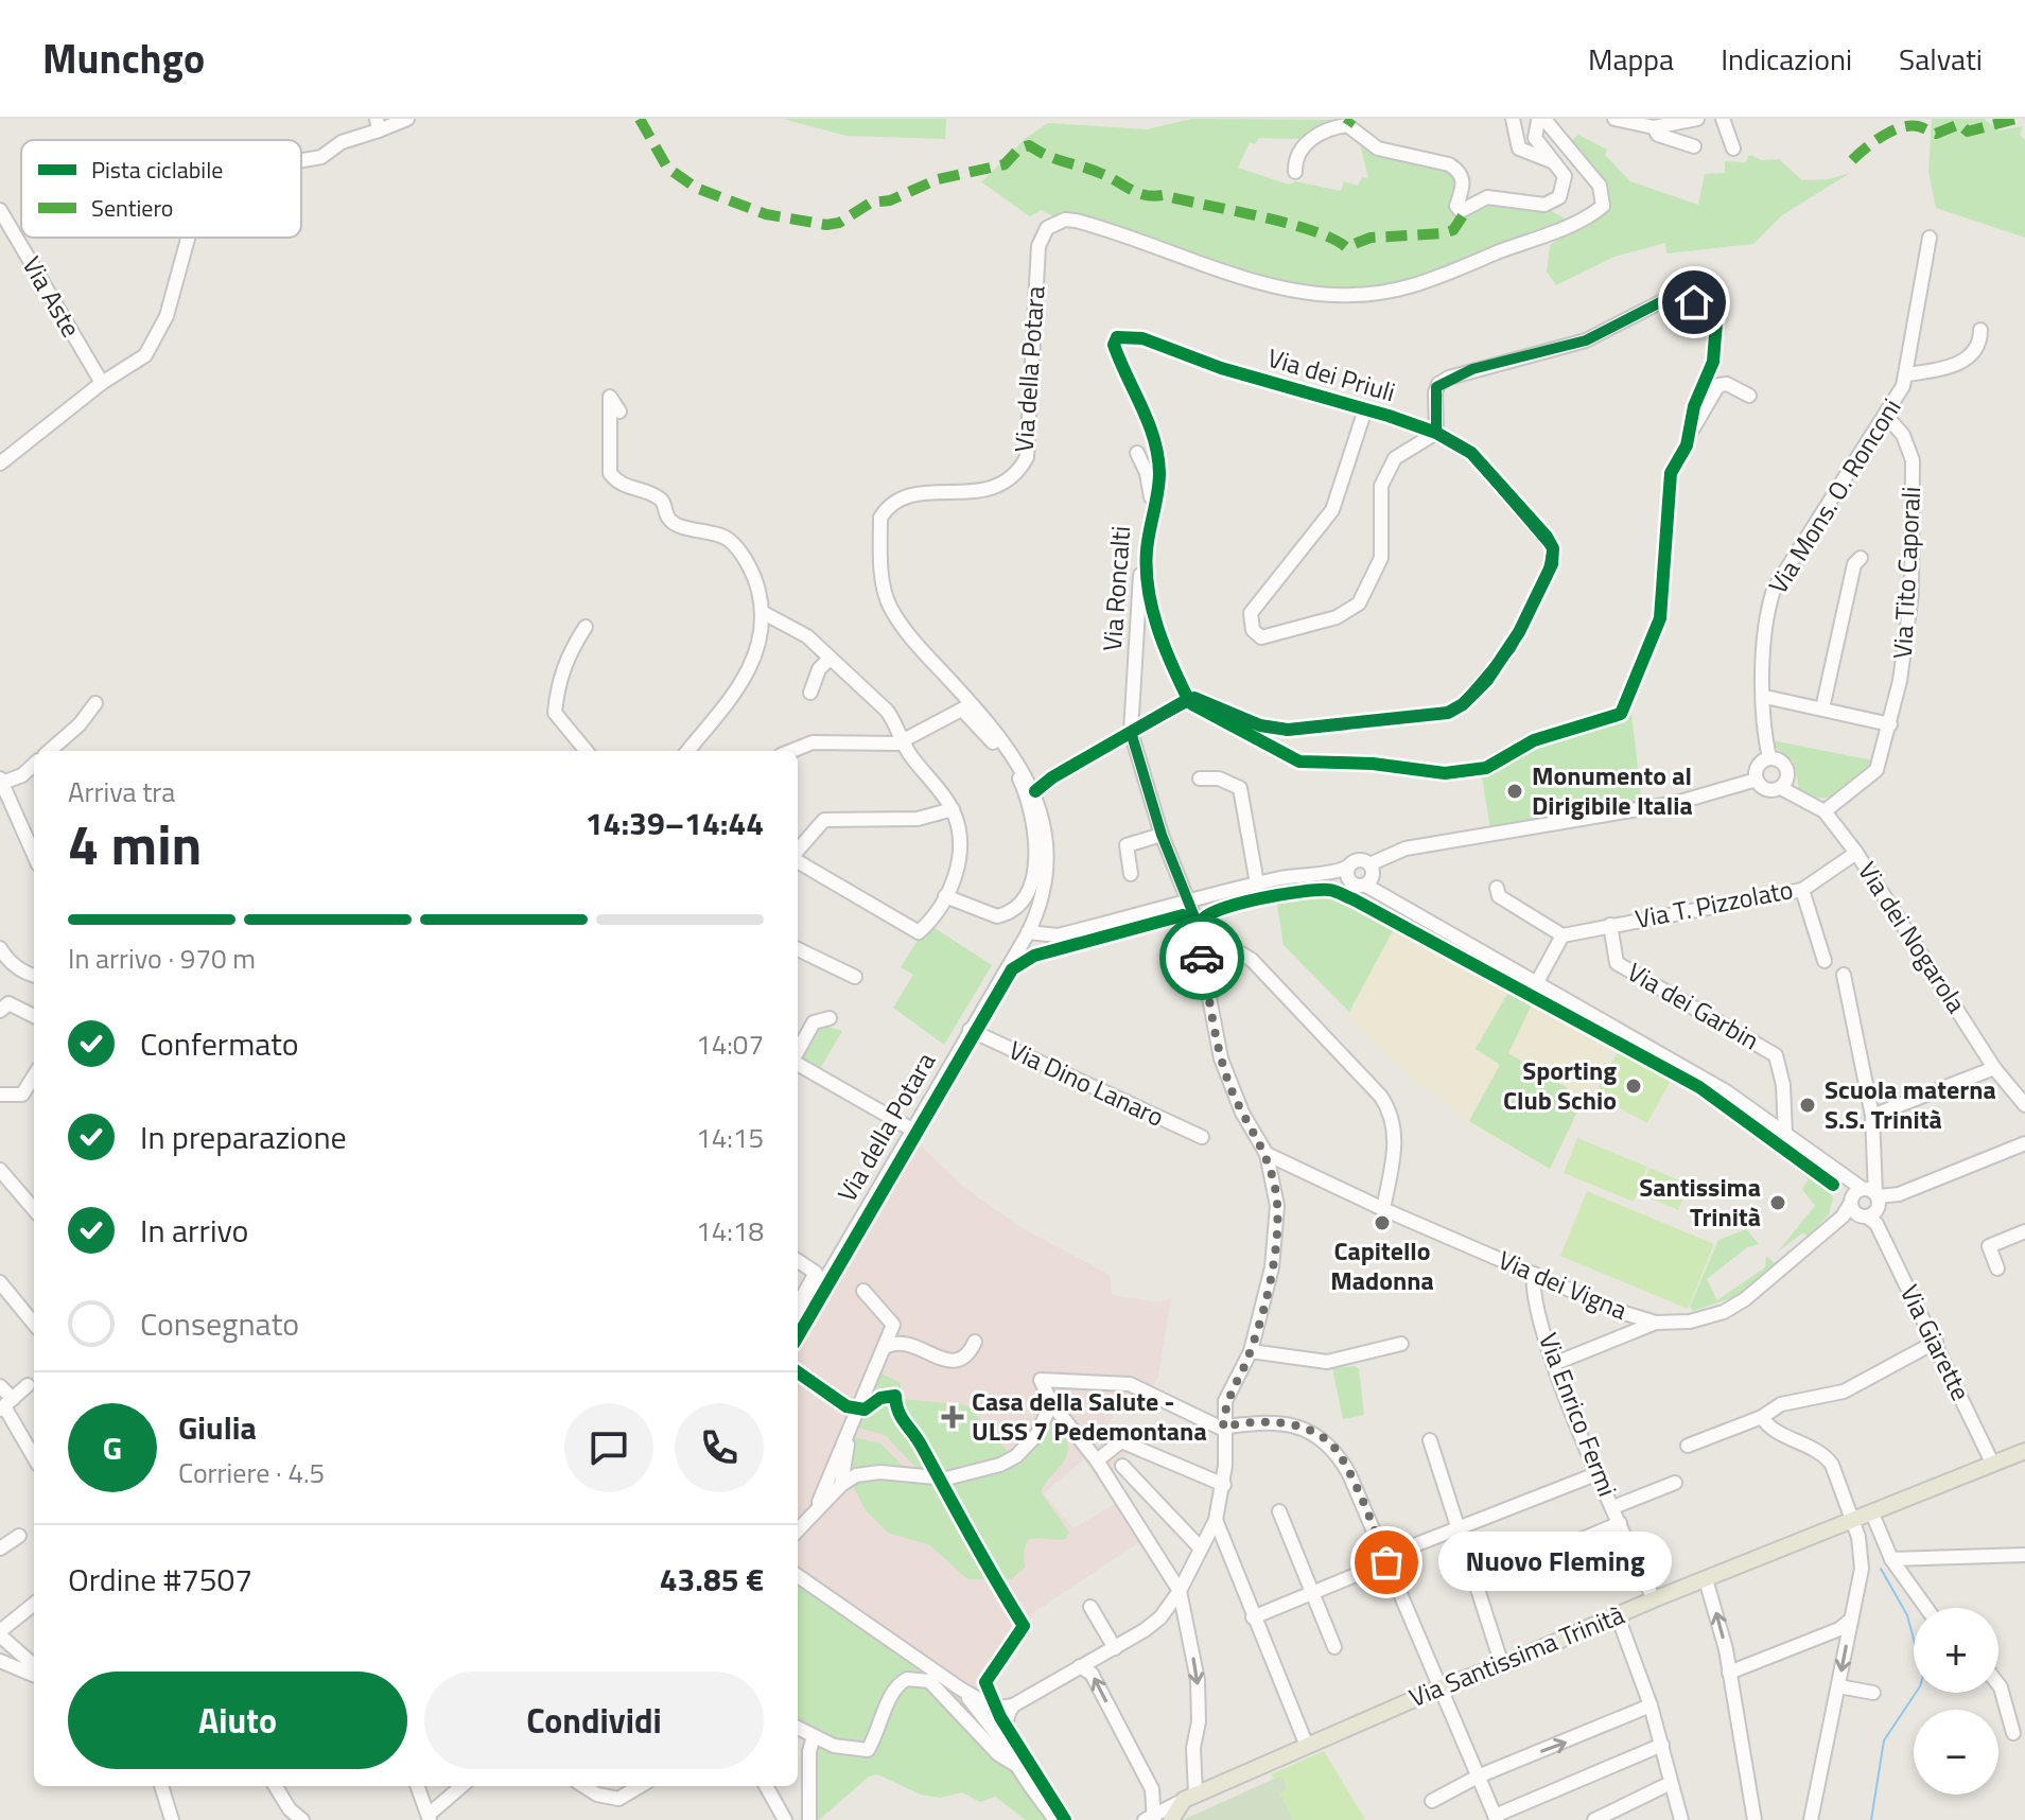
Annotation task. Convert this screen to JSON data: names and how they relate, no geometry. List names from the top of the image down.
{
  "streets": {
    "main road": ["Via Santissima Trinità"],
    "street": [
      "Via Aste",
      "Via della Potara",
      "Via dei Priuli",
      "Via Mons. O. Ronconi",
      "Via Tito Caporali",
      "Via Roncalti",
      "Via T. Pizzolato",
      "Via dei Nogarola",
      "Via dei Garbin",
      "Via Dino Lanaro",
      "Via dei Vigna",
      "Via Giarette",
      "Via Enrico Fermi"
    ]
  },
  "crossings": [
    ["Via della Potara", "Via Dino Lanaro"],
    ["Via Mons. O. Ronconi", "Via Tito Caporali"],
    ["Via Mons. O. Ronconi", "Via dei Nogarola"],
    ["Via Tito Caporali", "Via dei Nogarola"],
    ["Via T. Pizzolato", "Via dei Nogarola"],
    ["Via T. Pizzolato", "Via dei Garbin"],
    ["Via dei Vigna", "Via Giarette"],
    ["Via dei Vigna", "Via Enrico Fermi"],
    ["Via Giarette", "Via Santissima Trinità"],
    ["Via Enrico Fermi", "Via Santissima Trinità"]
  ],
  "places": {
    "other": [
      "Monumento al Dirigibile Italia",
      "Sporting Club Schio",
      "Scuola materna S.S. Trinità",
      "Santissima Trinità",
      "Capitello Madonna",
      "Nuovo Fleming"
    ],
    "health": ["Casa della Salute - ULSS 7 Pedemontana"]
  },
  "legend": ["Pista ciclabile", "Sentiero"],
  "page": {
    "header": "Munchgo",
    "nav": ["Mappa", "Indicazioni", "Salvati"],
    "heading": ["4 min", "Arriva tra", "14:39–14:44"],
    "panel": [
      "Giulia",
      "Corriere · 4.5",
      "Ordine #7507",
      "43.85 €"
    ],
    "bar": "In arrivo · 970 m",
    "list": [
      ["Confermato", "14:07"],
      ["In preparazione", "14:15"],
      ["In arrivo", "14:18"],
      "Consegnato"
    ],
    "round": "G",
    "bubble": "Nuovo Fleming",
    "map_buttons": ["+", "−"],
    "buttons": ["Aiuto", "Condividi"]
  }
}
